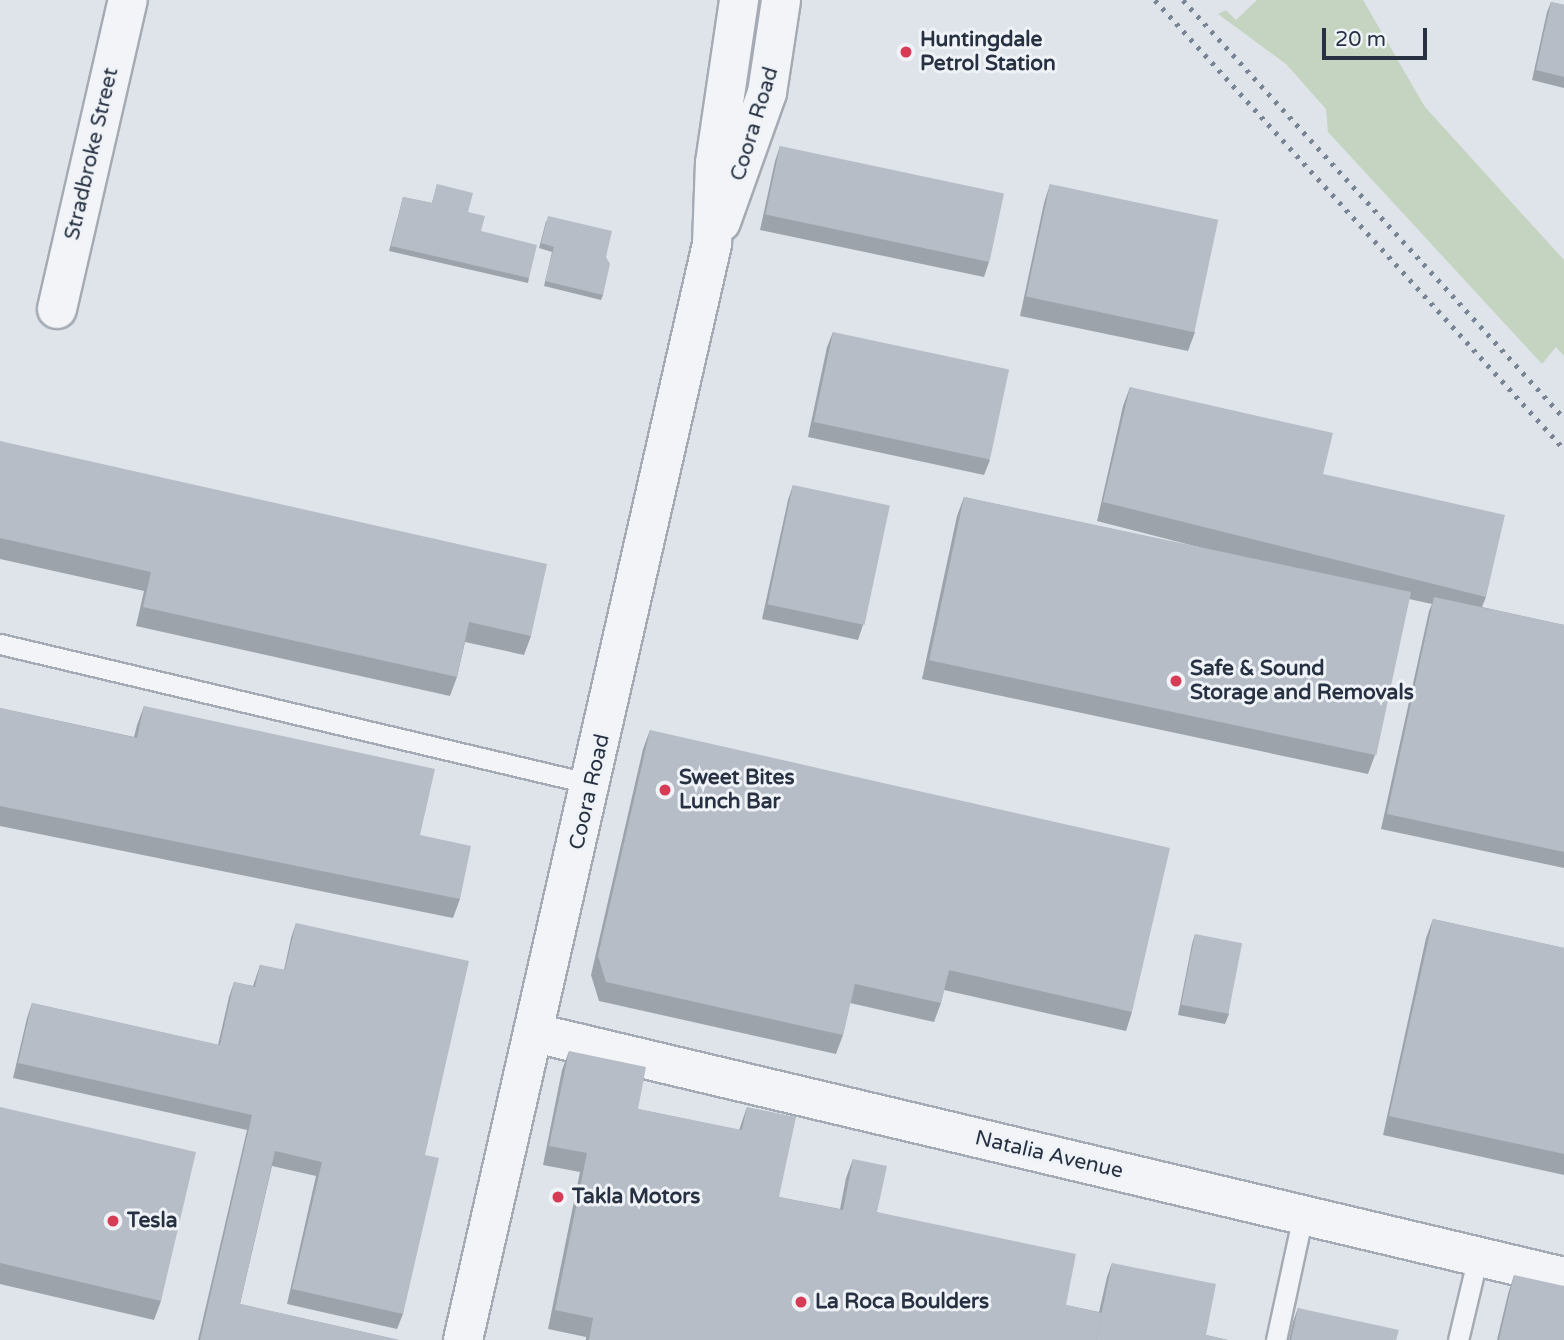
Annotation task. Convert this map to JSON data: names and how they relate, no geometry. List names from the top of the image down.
{
  "streets": {
    "street": ["Coora Road", "Stradbroke Street", "Natalia Avenue"]
  },
  "crossings": [
    ["Coora Road", "Natalia Avenue"]
  ],
  "places": [
    "Huntingdale Petrol Station",
    "Safe & Sound Storage and Removals",
    "Sweet Bites Lunch Bar",
    "Takla Motors",
    "Tesla",
    "La Roca Boulders"
  ],
  "scale_bar": "20 m"
}
